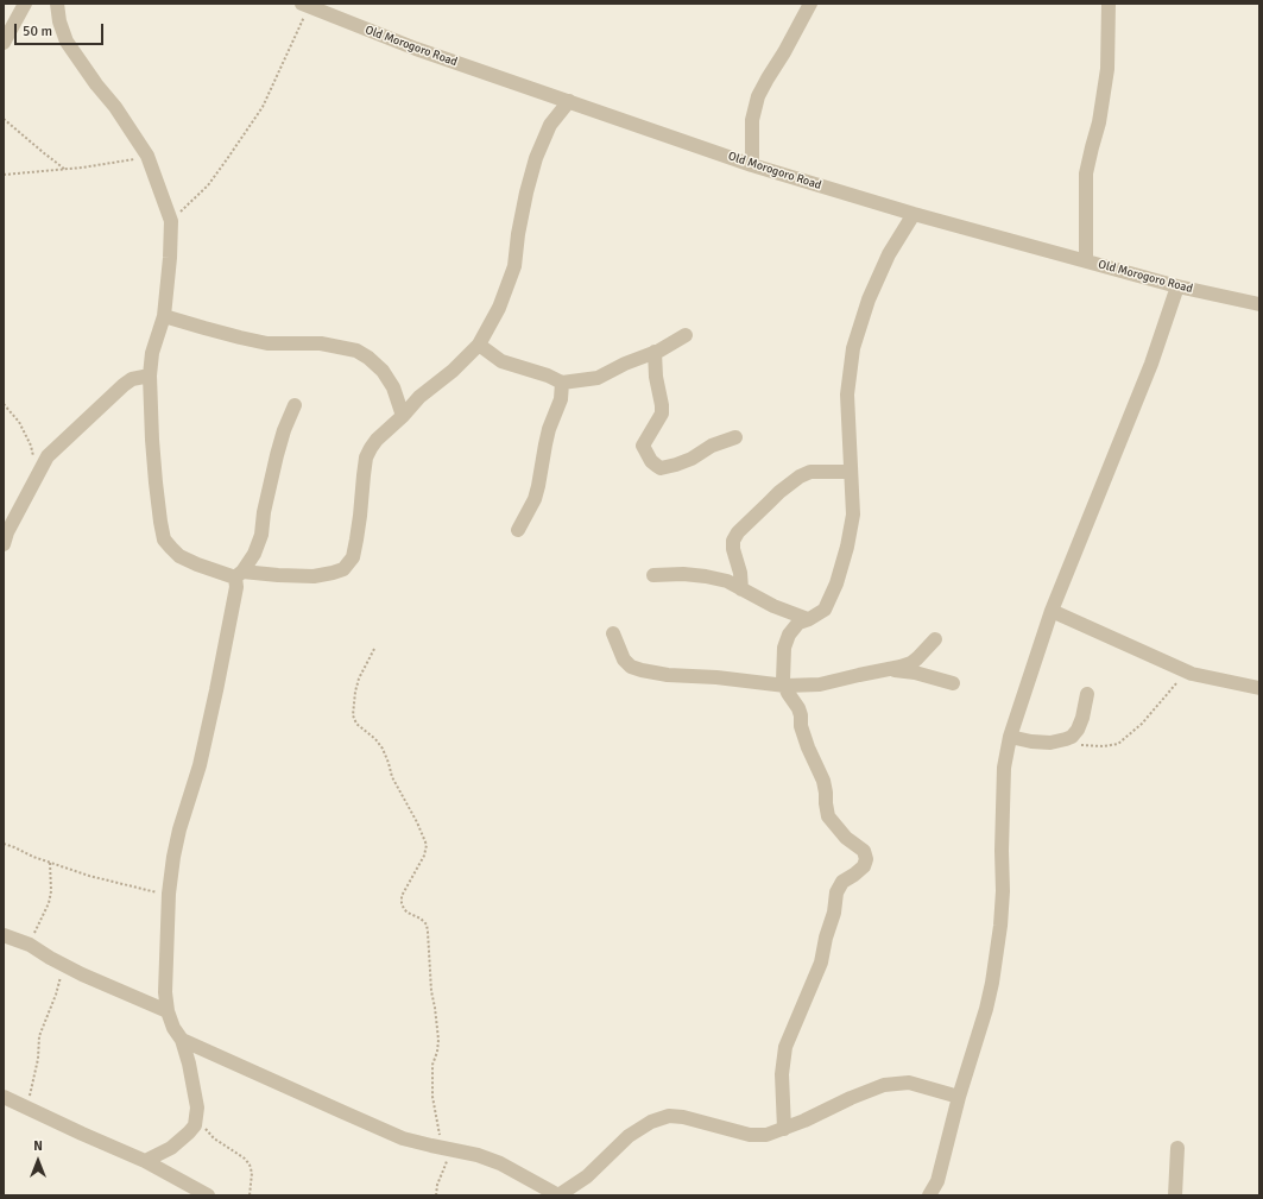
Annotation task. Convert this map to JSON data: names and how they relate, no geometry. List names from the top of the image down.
{
  "streets": {
    "street": ["Old Morogoro Road"]
  },
  "scale_bar": "50 m",
  "north": "top"
}
